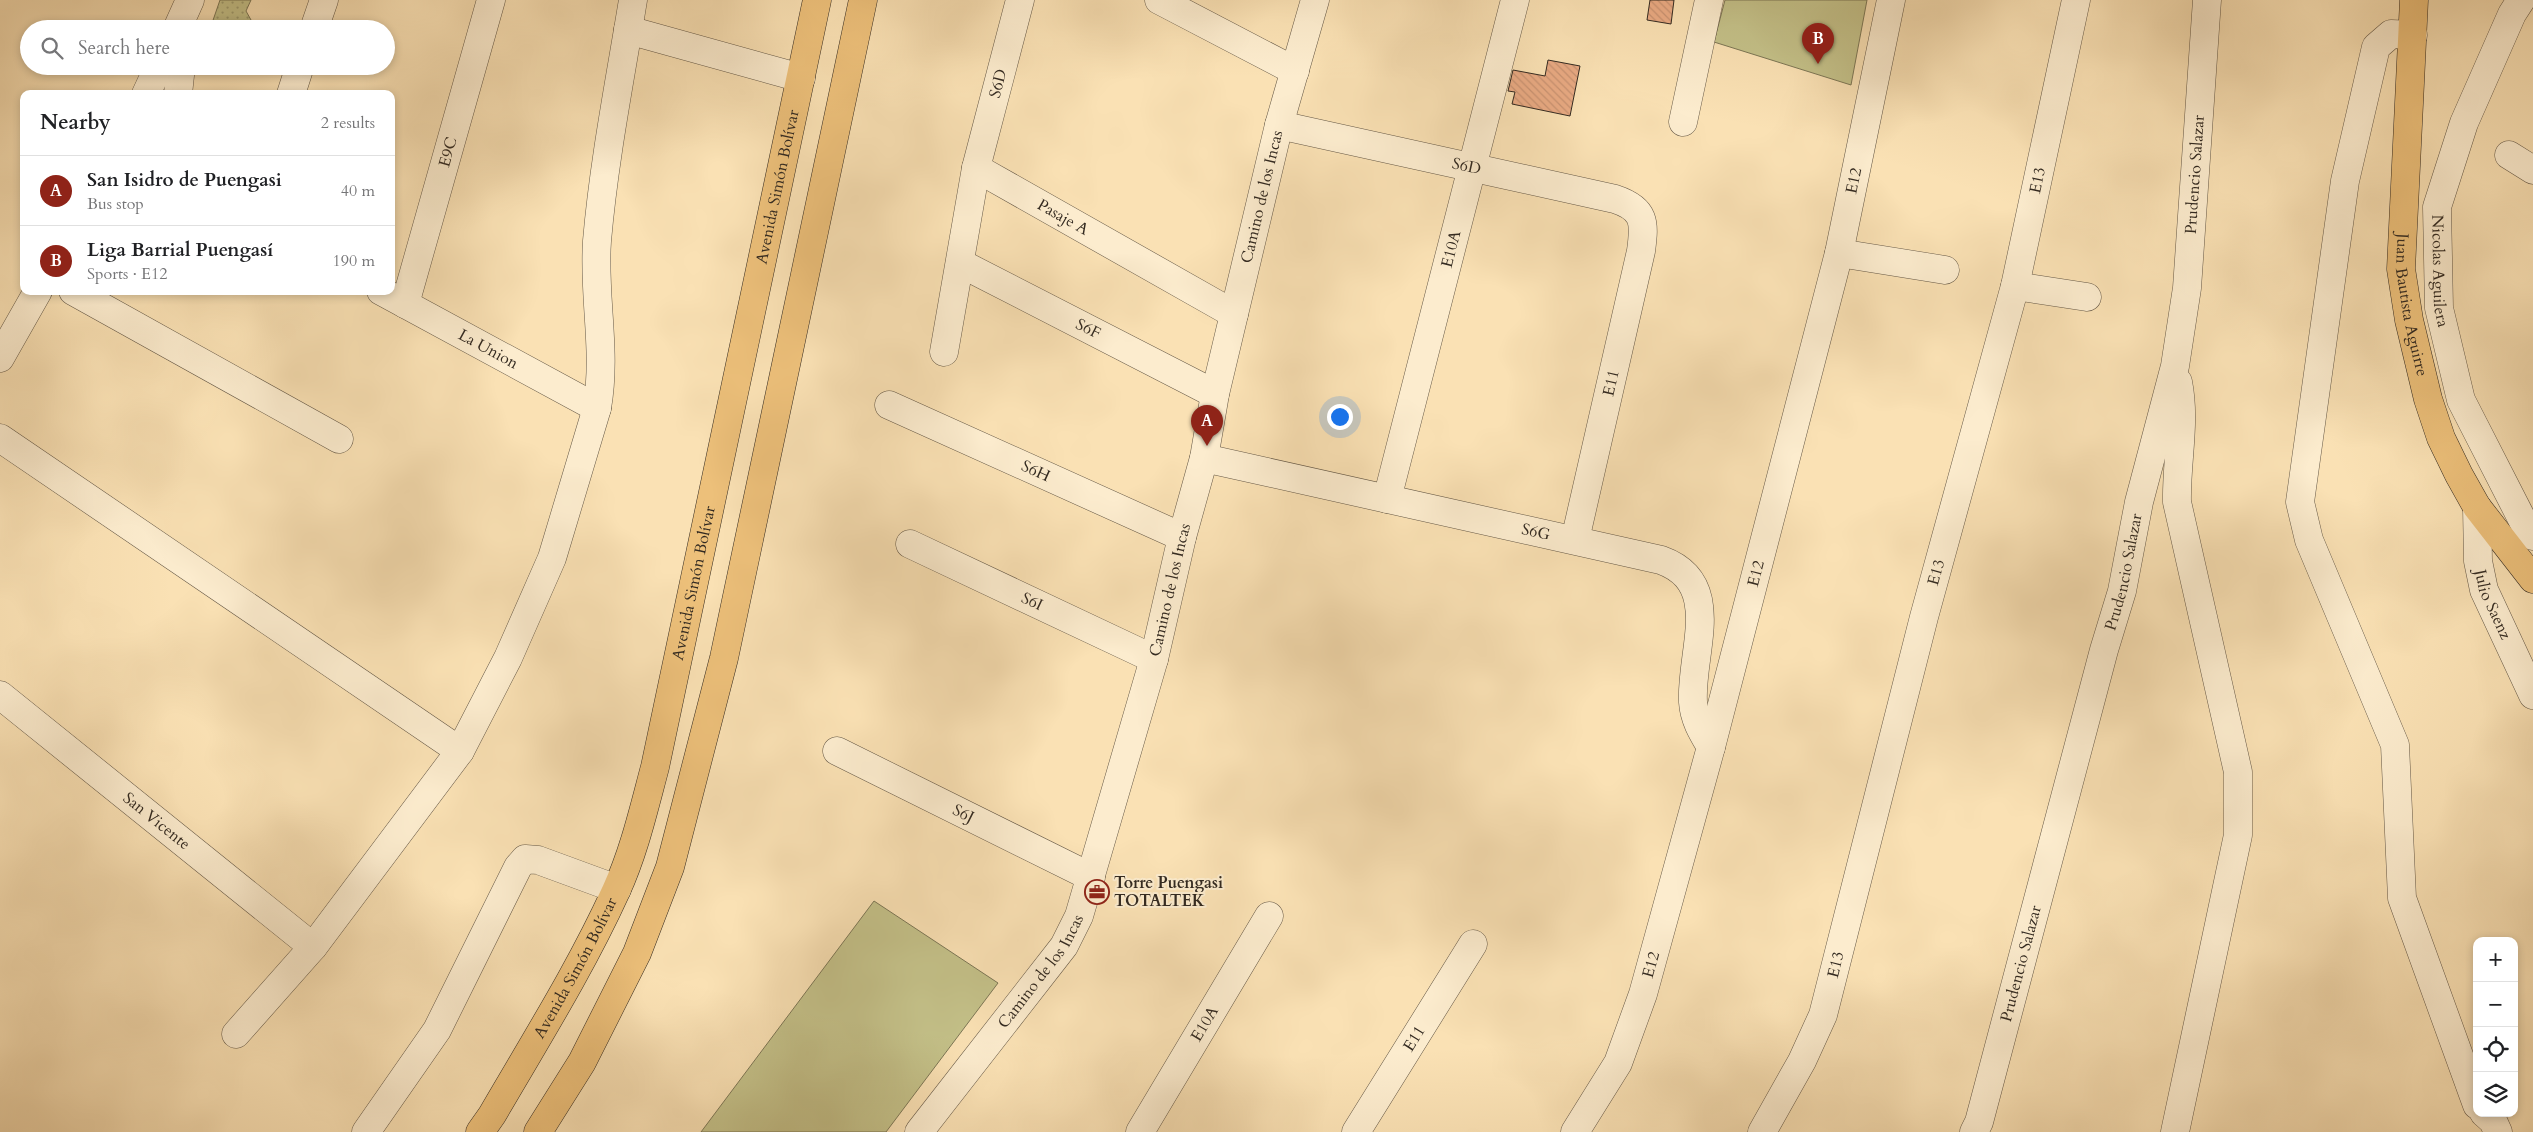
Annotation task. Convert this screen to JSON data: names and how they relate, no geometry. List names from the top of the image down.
{
  "streets": {
    "main road": ["Avenida Simón Bolívar", "Juan Bautista Aguirre"],
    "street": [
      "S6D",
      "E9C",
      "Prudencio Salazar",
      "E13",
      "E12",
      "Camino de los Incas",
      "Pasaje A",
      "E10A",
      "Nicolas Aguilera",
      "S6F",
      "La Union",
      "E11",
      "S6H",
      "S6G",
      "S6I",
      "Julio Saenz",
      "S6J",
      "San Vicente"
    ]
  },
  "crossings": [
    ["S6D", "Camino de los Incas"],
    ["S6D", "Pasaje A"],
    ["S6D", "E10A"],
    ["S6D", "E11"],
    ["E9C", "La Union"],
    ["E12", "S6G"],
    ["Camino de los Incas", "Pasaje A"],
    ["Camino de los Incas", "S6F"],
    ["Camino de los Incas", "S6H"],
    ["Camino de los Incas", "S6G"],
    ["Camino de los Incas", "S6I"],
    ["Camino de los Incas", "S6J"],
    ["E10A", "S6G"],
    ["Juan Bautista Aguirre", "Julio Saenz"],
    ["E11", "S6G"]
  ],
  "places": {
    "office": ["Torre Puengasi TOTALTEK"]
  },
  "page": {
    "search": "Search here",
    "pins": ["B", "A"],
    "heading": ["Nearby", "2 results"],
    "list": [
      {
        "mark": "A",
        "name": "San Isidro de Puengasi",
        "note": "Bus stop",
        "value": "40 m"
      },
      {
        "mark": "B",
        "name": "Liga Barrial Puengasí",
        "note": "Sports · E12",
        "value": "190 m"
      }
    ],
    "map_buttons": ["+", "−"]
  }
}
